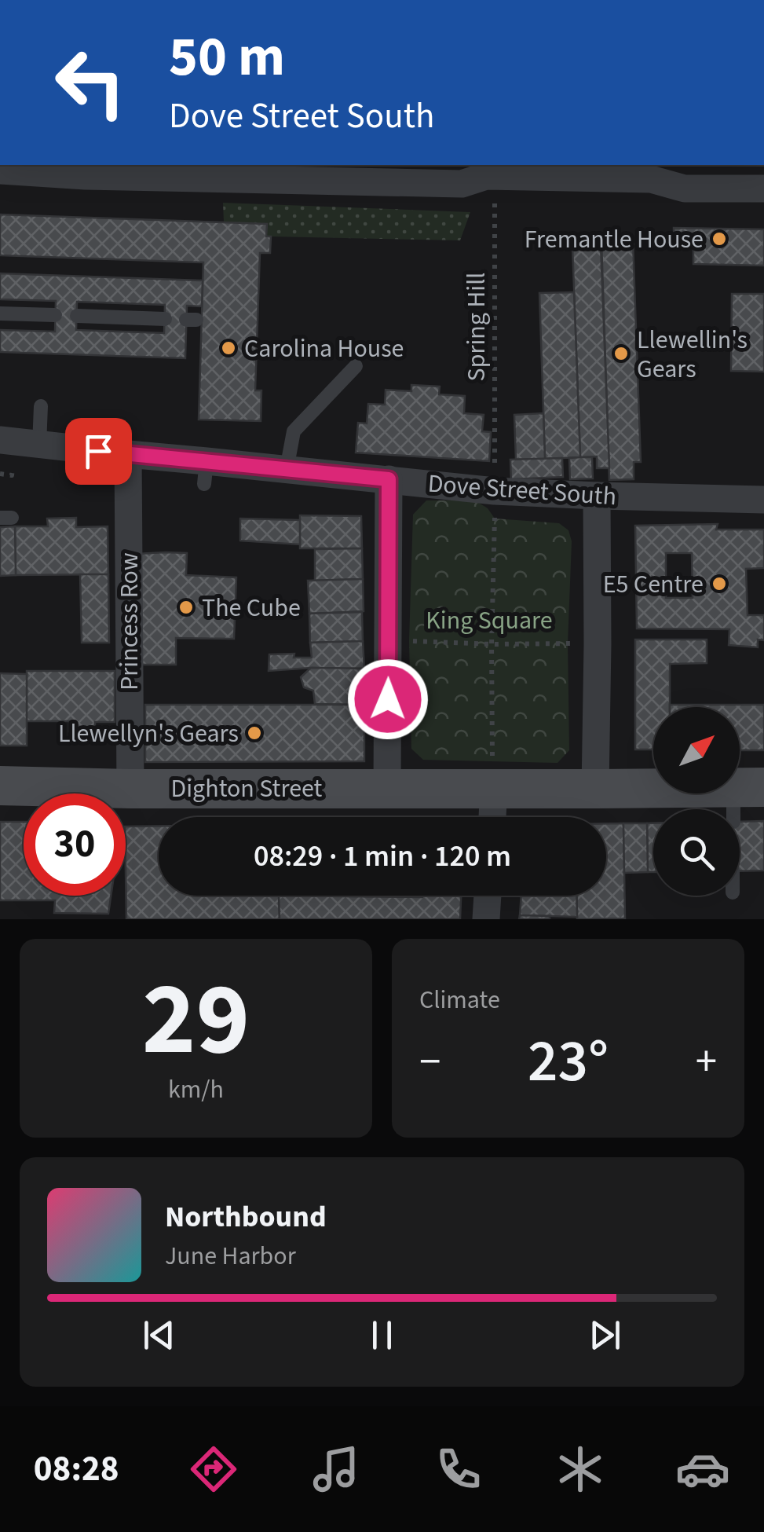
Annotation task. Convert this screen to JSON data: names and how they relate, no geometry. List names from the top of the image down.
{
  "streets": {
    "main road": ["Dighton Street"],
    "street": ["Dove Street South", "Princess Row"],
    "path": ["Spring Hill"]
  },
  "crossings": [
    ["Spring Hill", "Dove Street South"],
    ["Spring Hill", "Dighton Street"],
    ["Dove Street South", "Princess Row"],
    ["Princess Row", "Dighton Street"]
  ],
  "parks": ["King Square"],
  "places": [
    "Fremantle House",
    "Carolina House",
    "Llewellin's Gears",
    "E5 Centre",
    "The Cube",
    "Llewellyn's Gears"
  ],
  "north": "top right",
  "page": {
    "turn": ["50 m", "Dove Street South"],
    "limit": "30",
    "trip": "08:29 · 1 min · 120 m",
    "tile": [
      ["29", "km/h"],
      "Climate"
    ],
    "heat": ["−", "23°", "+"],
    "song": ["Northbound", "June Harbor"],
    "tabs": "08:28"
  }
}
